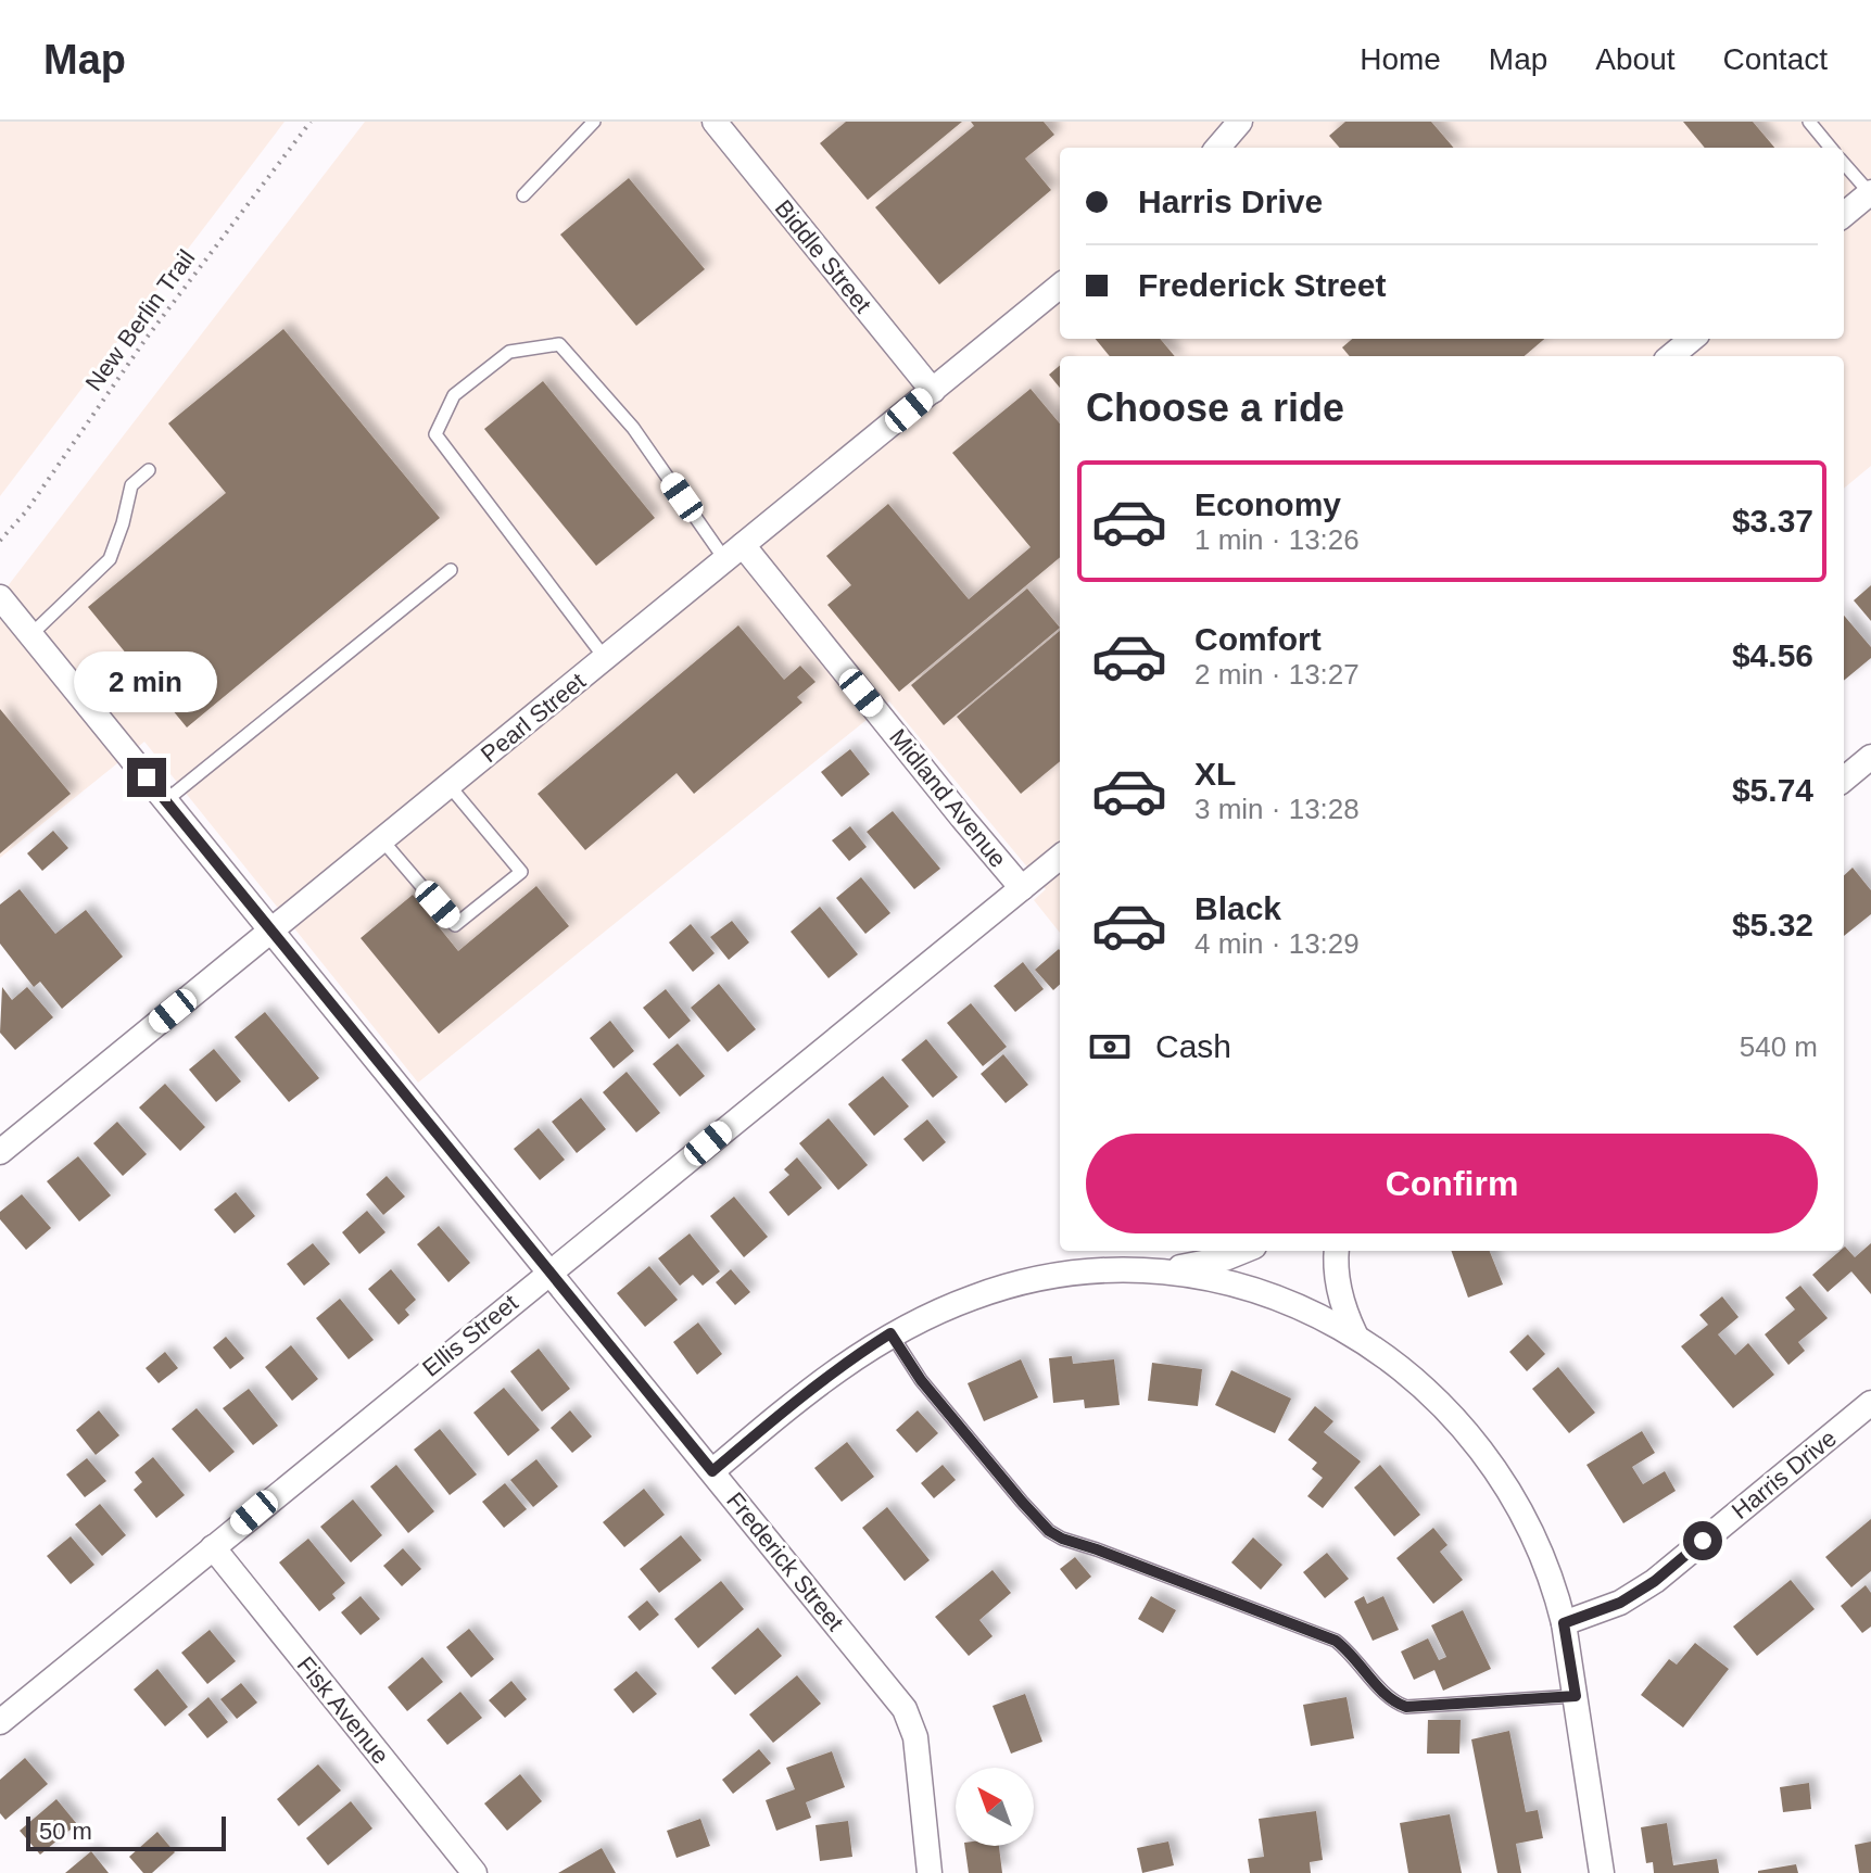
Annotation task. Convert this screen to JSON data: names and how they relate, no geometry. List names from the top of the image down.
{
  "streets": {
    "street": [
      "Biddle Street",
      "Pearl Street",
      "Midland Avenue",
      "Ellis Street",
      "Harris Drive",
      "Frederick Street",
      "Fisk Avenue"
    ],
    "path": ["New Berlin Trail"]
  },
  "crossings": [
    ["Biddle Street", "Pearl Street"],
    ["Pearl Street", "Midland Avenue"],
    ["Pearl Street", "Frederick Street"],
    ["Midland Avenue", "Ellis Street"],
    ["Ellis Street", "Frederick Street"],
    ["Ellis Street", "Fisk Avenue"]
  ],
  "scale_bar": "50 m",
  "north": "top left",
  "page": {
    "header": "Map",
    "nav": [
      "Home",
      "Map",
      "About",
      "Contact"
    ],
    "banner": ["Harris Drive", "Frederick Street"],
    "heading": "Choose a ride",
    "list": [
      {
        "name": "Economy",
        "note": "1 min · 13:26",
        "value": "$3.37"
      },
      {
        "name": "Comfort",
        "note": "2 min · 13:27",
        "value": "$4.56"
      },
      {
        "name": "XL",
        "note": "3 min · 13:28",
        "value": "$5.74"
      },
      {
        "name": "Black",
        "note": "4 min · 13:29",
        "value": "$5.32"
      }
    ],
    "bubble": "2 min",
    "pay": ["Cash", "540 m"],
    "buttons": "Confirm",
    "scale": "50 m"
  }
}
